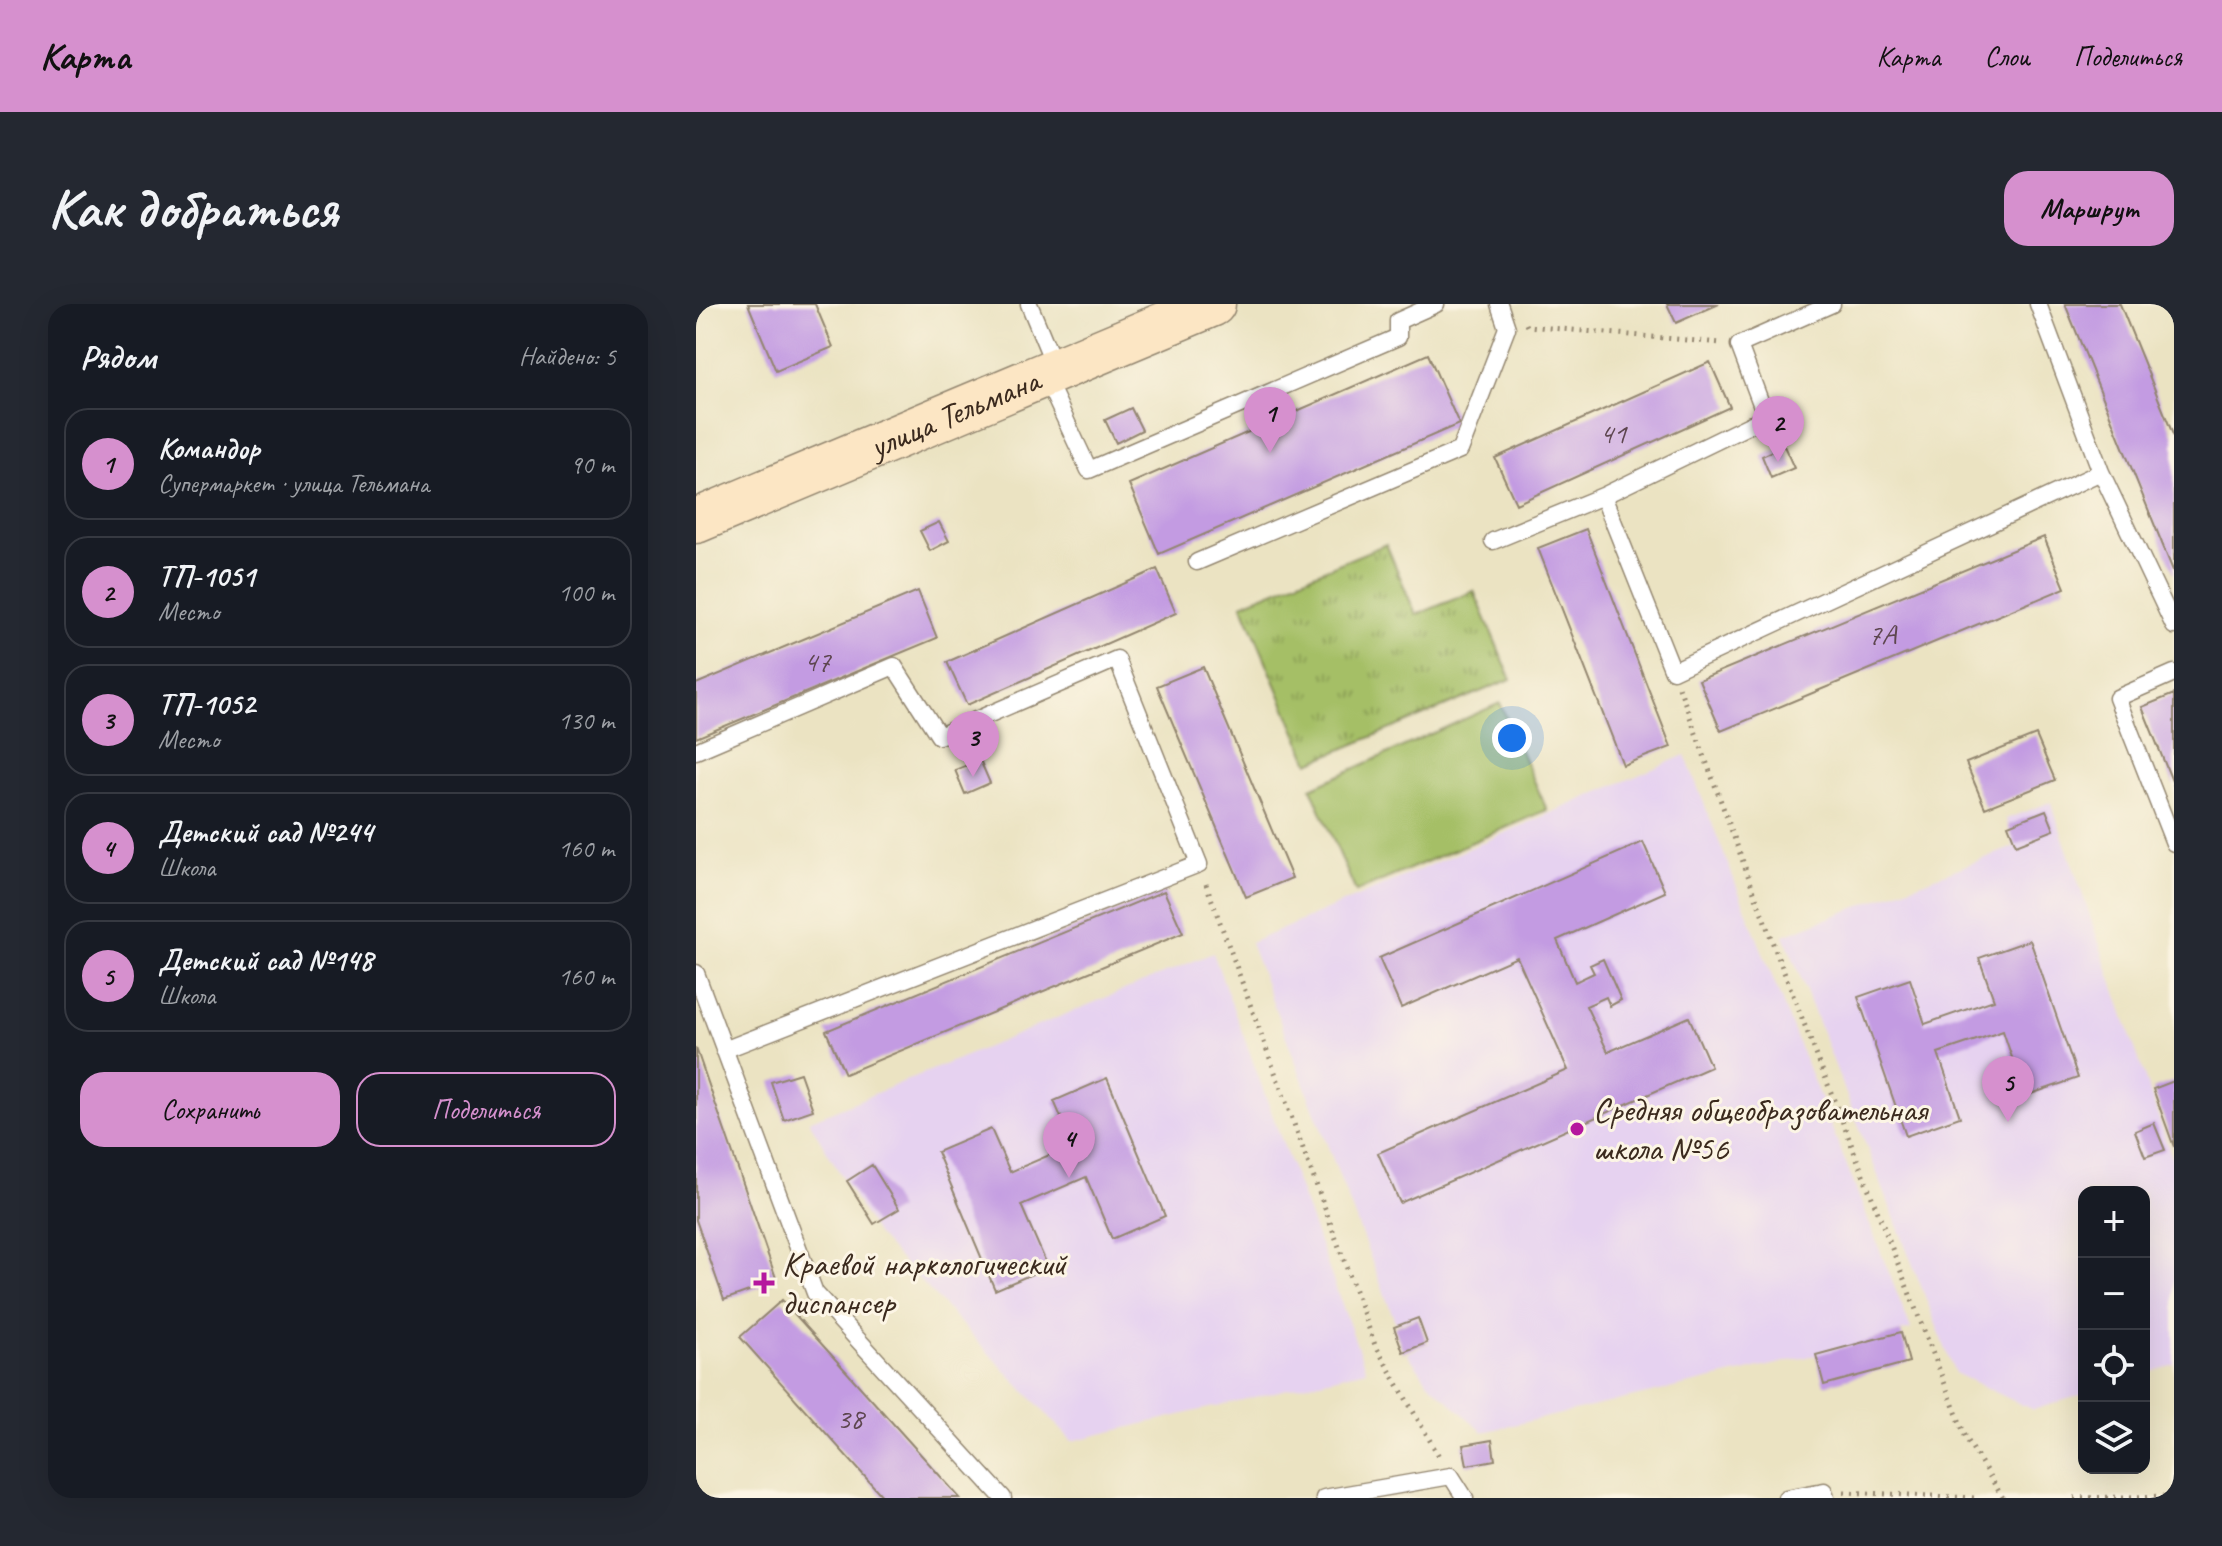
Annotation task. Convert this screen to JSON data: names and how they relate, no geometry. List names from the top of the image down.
{
  "streets": {
    "main road": ["улица Тельмана"]
  },
  "places": {
    "other": ["Средняя общеобразовательная школа №56"],
    "health": ["Краевой наркологический диспансер"]
  },
  "house_numbers": [
    "41",
    "7А",
    "47",
    "38"
  ],
  "page": {
    "header": "Карта",
    "nav": ["Карта", "Слои", "Поделиться"],
    "buttons": [
      "Маршрут",
      ["Сохранить", "Поделиться"]
    ],
    "title": "Как добраться",
    "heading": ["Рядом", "Найдено: 5"],
    "pins": [
      "1",
      "2",
      "3",
      "5",
      "4"
    ],
    "list": [
      {
        "mark": "1",
        "name": "Командор",
        "note": "Супермаркет · улица Тельмана",
        "value": "90 m"
      },
      {
        "mark": "2",
        "name": "ТП-1051",
        "note": "Место",
        "value": "100 m"
      },
      {
        "mark": "3",
        "name": "ТП-1052",
        "note": "Место",
        "value": "130 m"
      },
      {
        "mark": "4",
        "name": "Детский сад №244",
        "note": "Школа",
        "value": "160 m"
      },
      {
        "mark": "5",
        "name": "Детский сад №148",
        "note": "Школа",
        "value": "160 m"
      }
    ],
    "map_buttons": ["+", "−"]
  }
}
